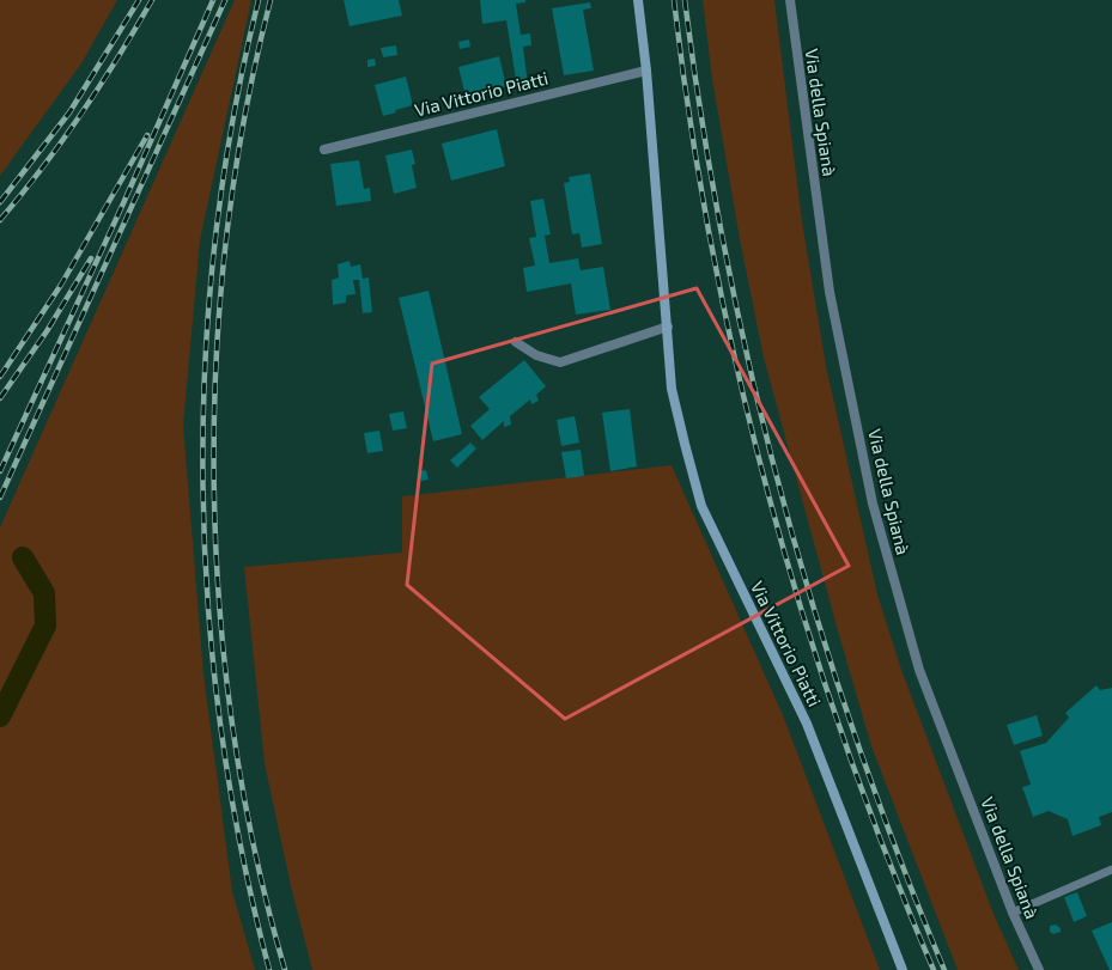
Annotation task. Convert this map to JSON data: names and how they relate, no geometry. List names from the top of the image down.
{
  "streets": {
    "street": ["Via Vittorio Piatti", "Via della Spianà"]
  }
}
